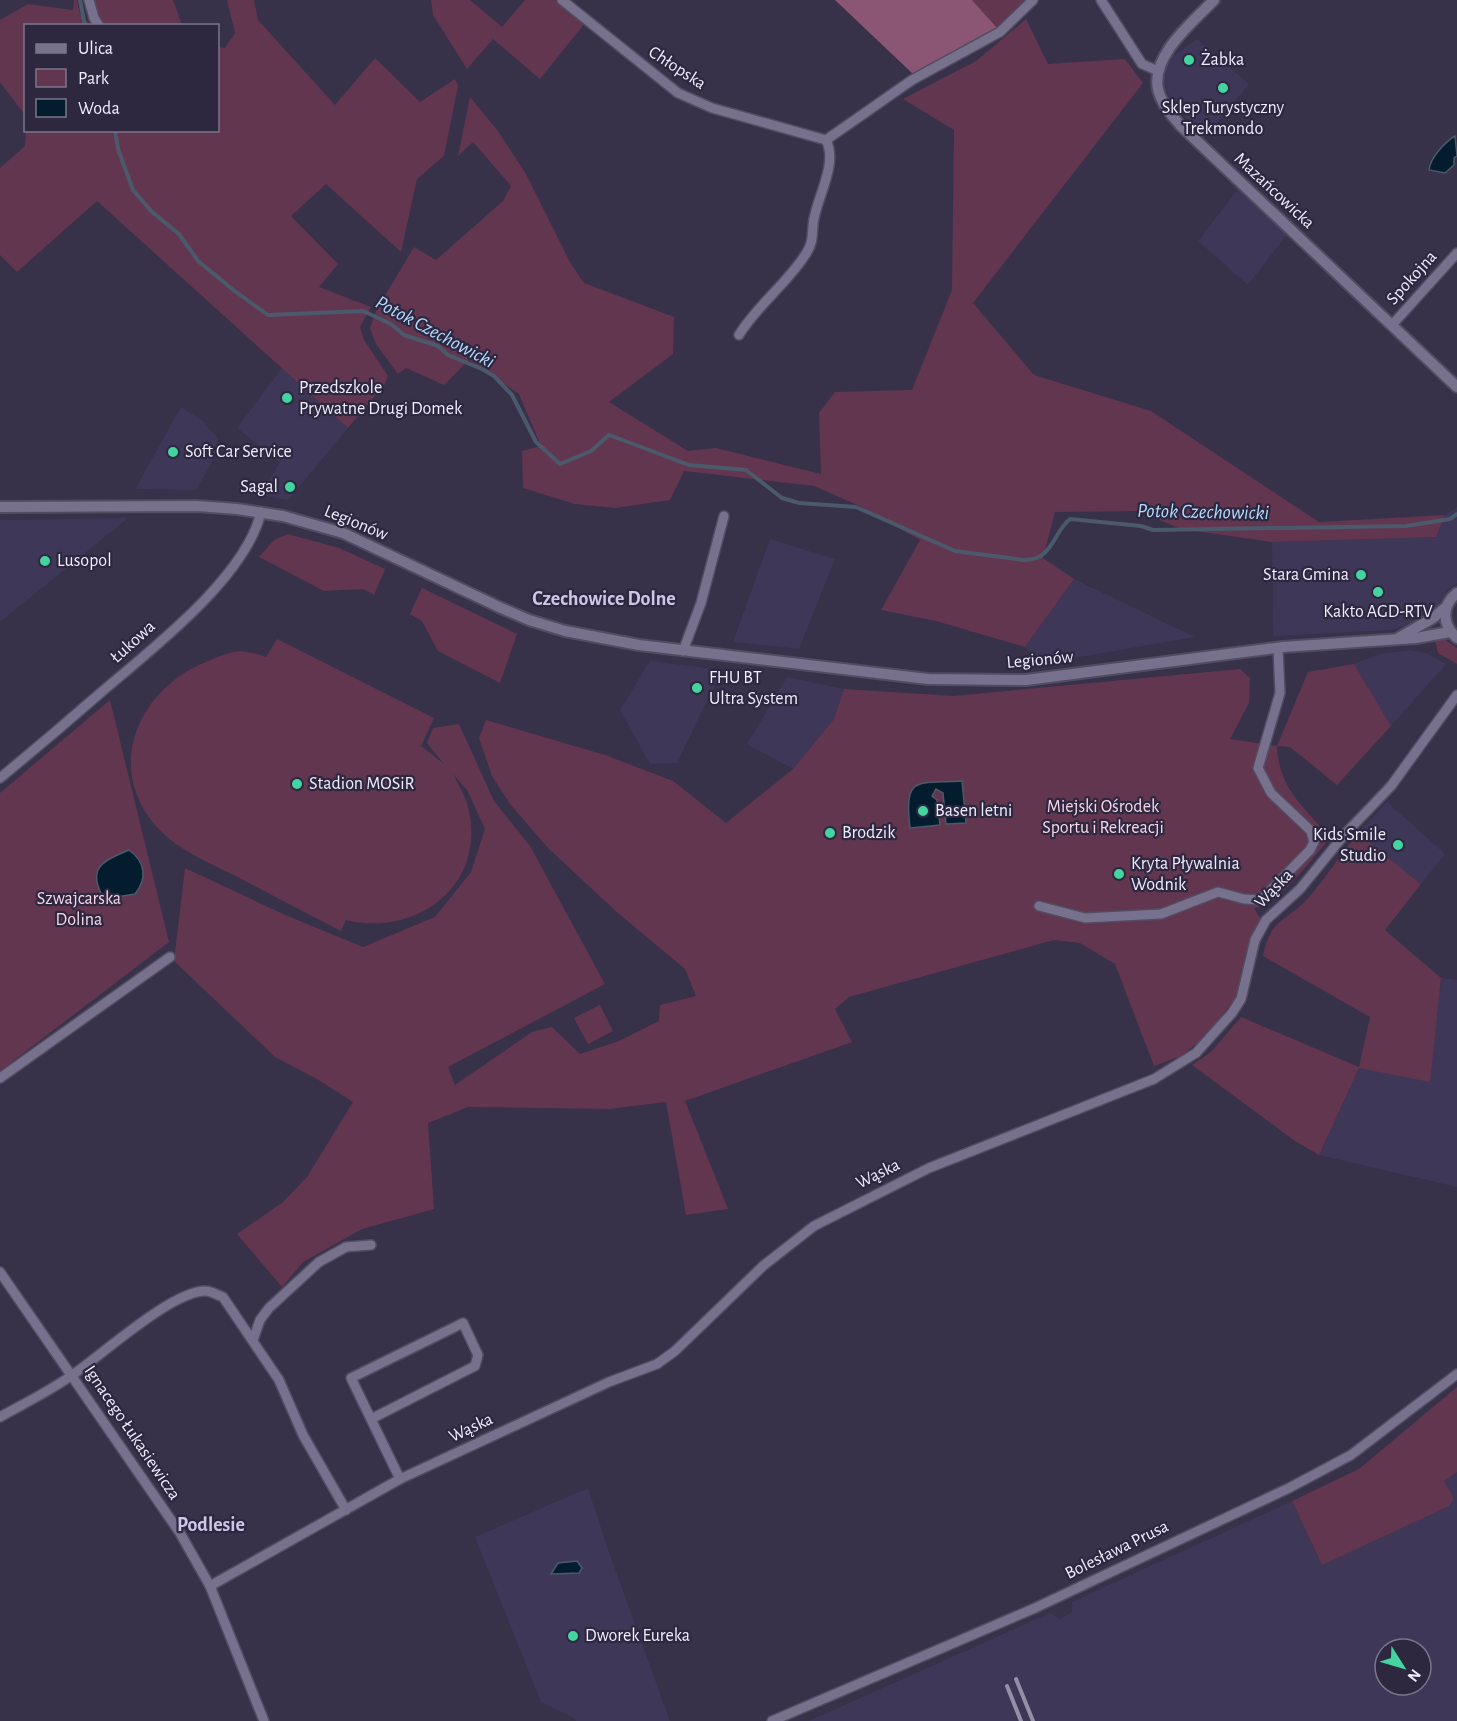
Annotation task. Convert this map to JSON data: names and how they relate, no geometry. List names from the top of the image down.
{
  "streets": {
    "street": [
      "Chłopska",
      "Mazańcowicka",
      "Spokojna",
      "Legionów",
      "Łukowa",
      "Wąska",
      "Ignacego Łukasiewicza",
      "Bolesława Prusa"
    ]
  },
  "crossings": [
    ["Mazańcowicka", "Spokojna"],
    ["Legionów", "Łukowa"],
    ["Wąska", "Ignacego Łukasiewicza"]
  ],
  "districts": ["Czechowice Dolne", "Podlesie"],
  "water": ["Potok Czechowicki"],
  "parks": ["Miejski Ośrodek Sportu i Rekreacji", "Szwajcarska Dolina"],
  "places": [
    "Żabka",
    "Sklep Turystyczny Trekmondo",
    "Przedszkole Prywatne Drugi Domek",
    "Soft Car Service",
    "Sagal",
    "Lusopol",
    "Stara Gmina",
    "Kakto AGD-RTV",
    "FHU BT Ultra System",
    "Stadion MOSiR",
    "Basen letni",
    "Brodzik",
    "Kids Smile Studio",
    "Kryta Pływalnia Wodnik",
    "Dworek Eureka"
  ],
  "legend": ["Ulica", "Park", "Woda"],
  "north": "bottom right"
}
